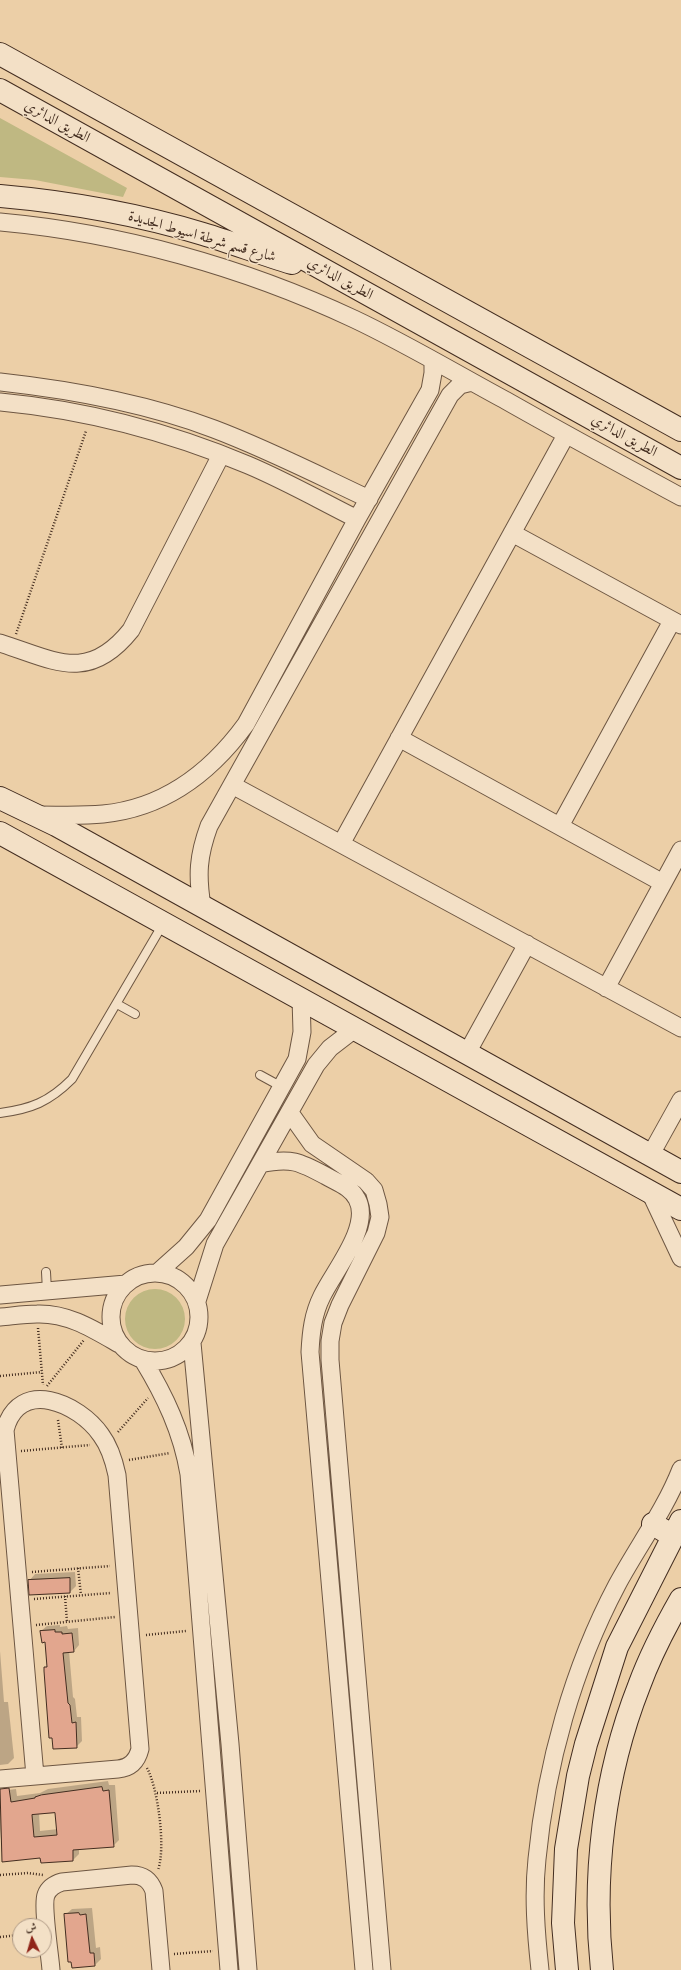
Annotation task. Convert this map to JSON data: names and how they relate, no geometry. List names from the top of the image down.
{
  "streets": {
    "main road": ["الطريق الدائري", "شارع قسم شرطة اسيوط الجديدة"]
  },
  "crossings": [
    ["الطريق الدائري", "شارع قسم شرطة اسيوط الجديدة"]
  ],
  "north": "top"
}
